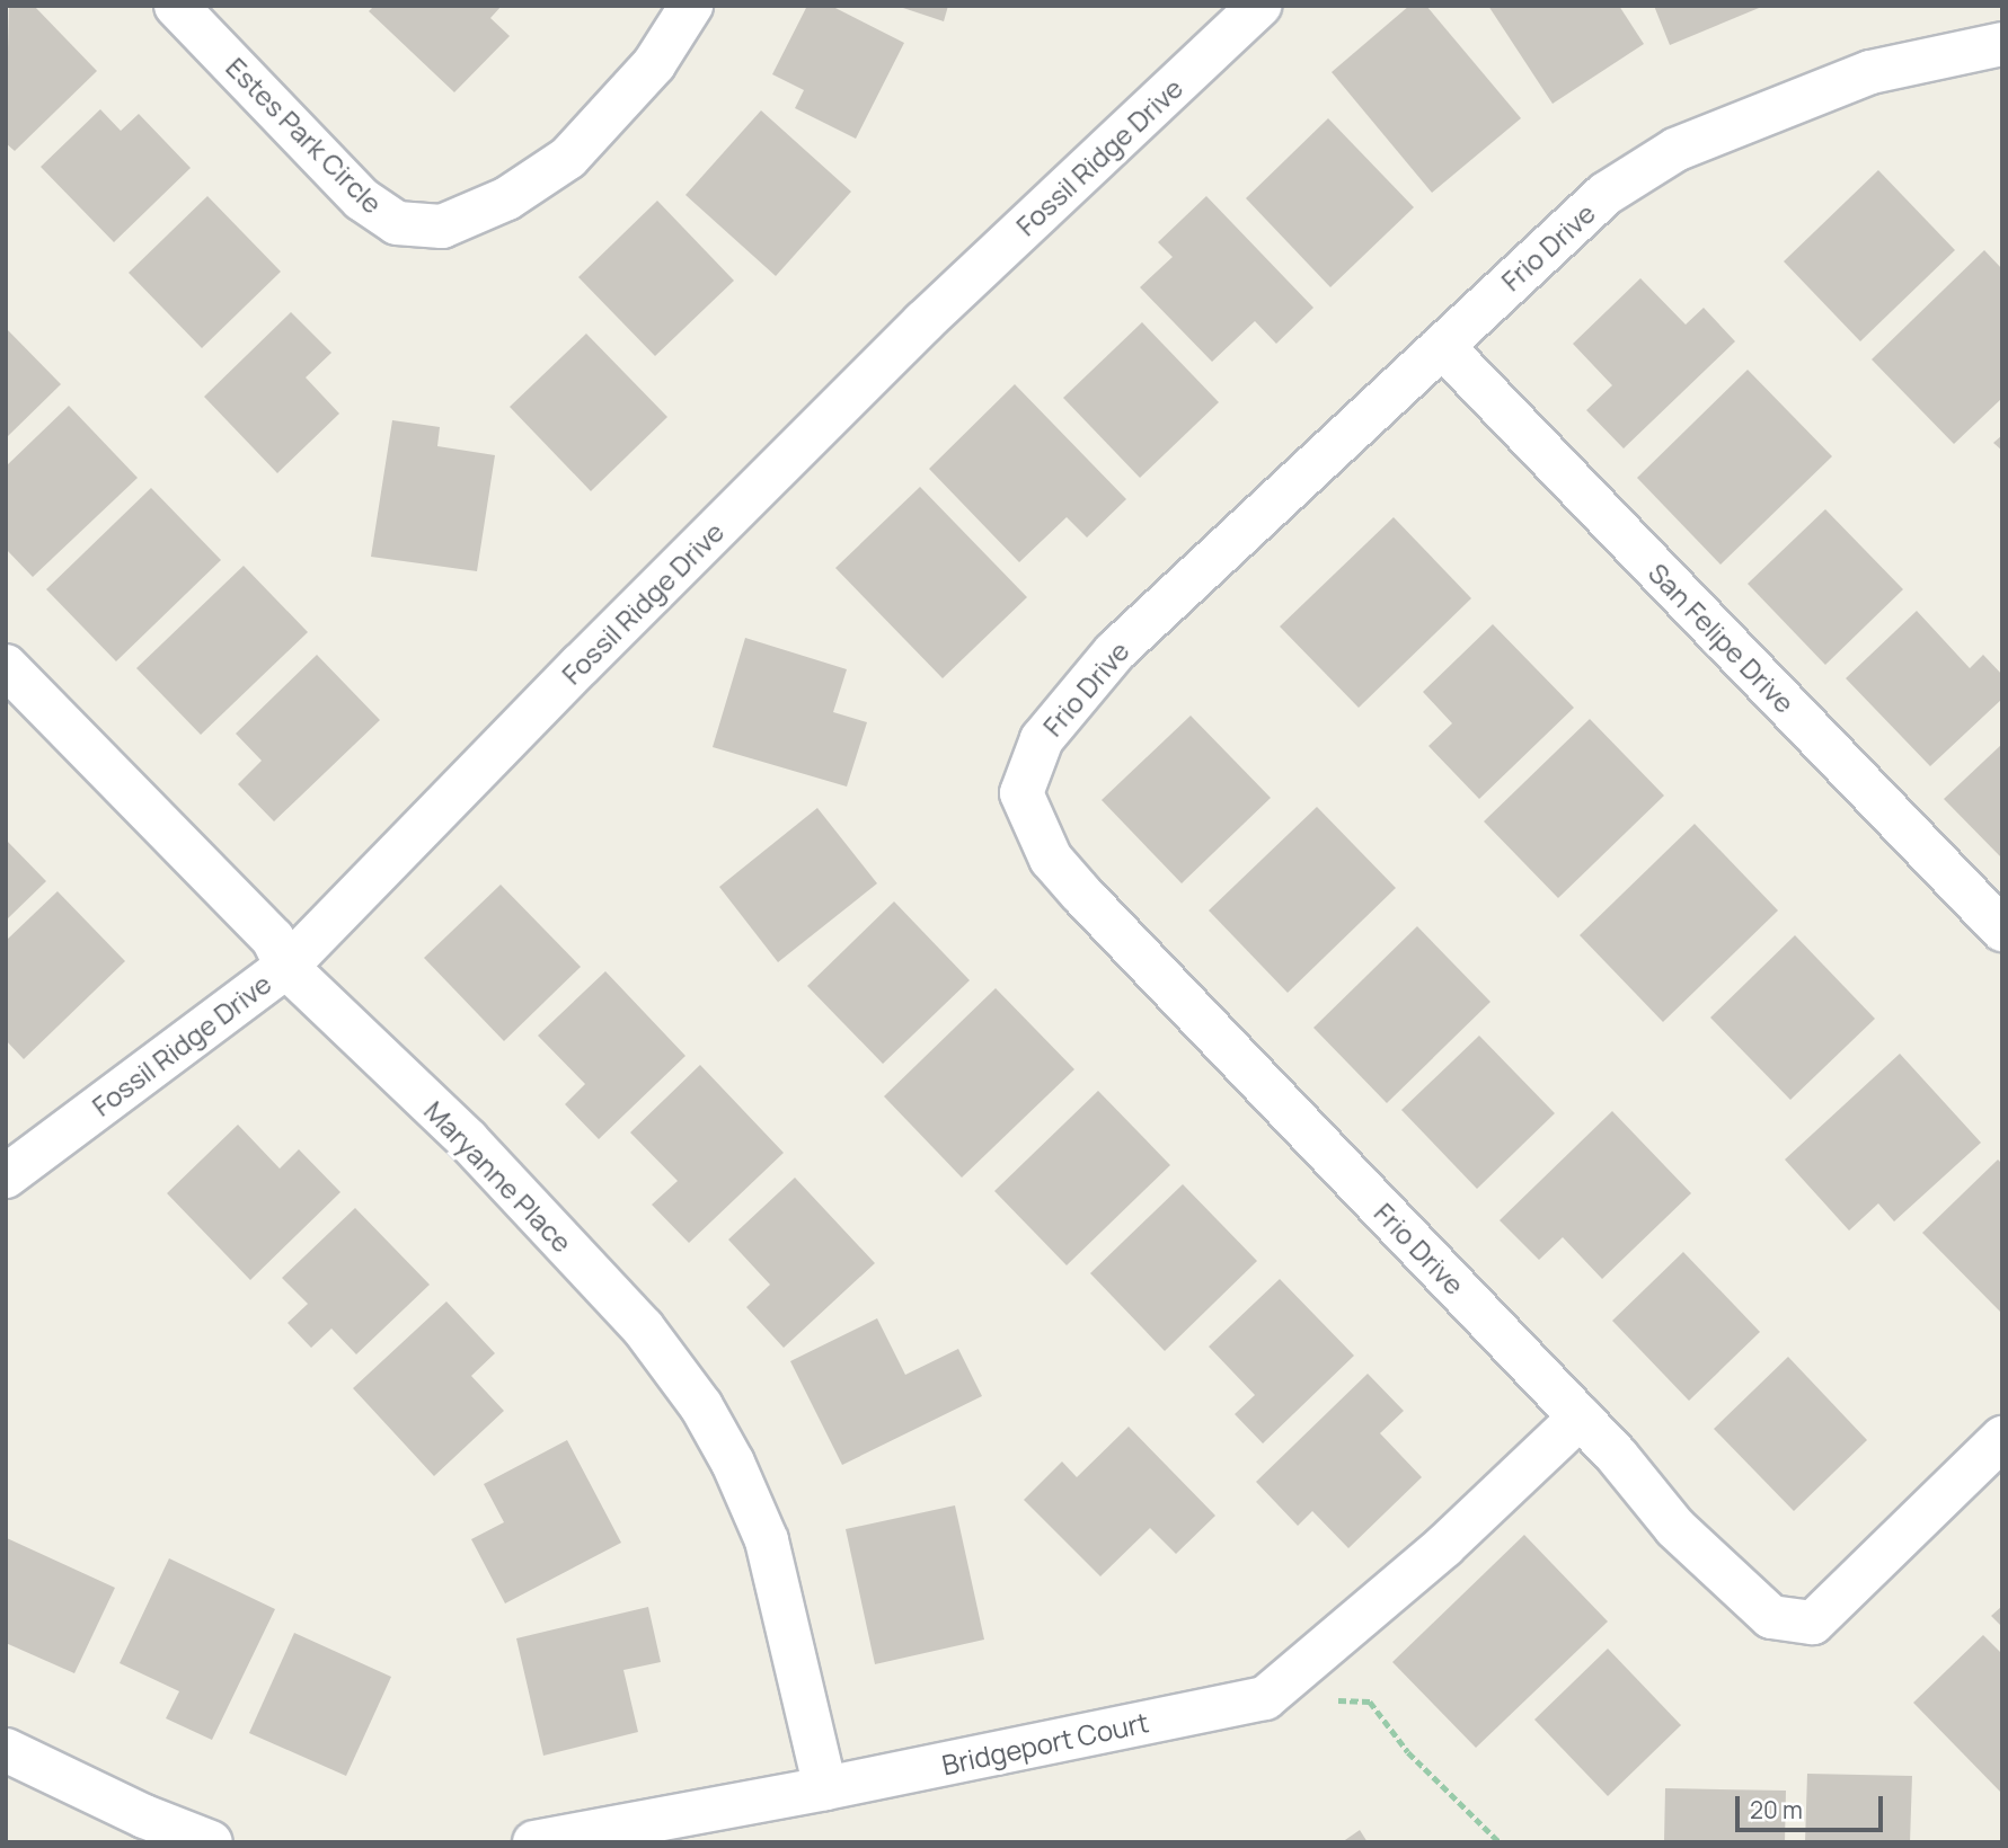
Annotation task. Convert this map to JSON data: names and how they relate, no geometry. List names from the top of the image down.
{
  "streets": {
    "street": [
      "Estes Park Circle",
      "Fossil Ridge Drive",
      "Frio Drive",
      "San Felipe Drive",
      "Maryanne Place",
      "Bridgeport Court"
    ]
  },
  "crossings": [
    ["Fossil Ridge Drive", "Maryanne Place"],
    ["Frio Drive", "San Felipe Drive"],
    ["Maryanne Place", "Bridgeport Court"]
  ],
  "scale_bar": "20 m"
}
